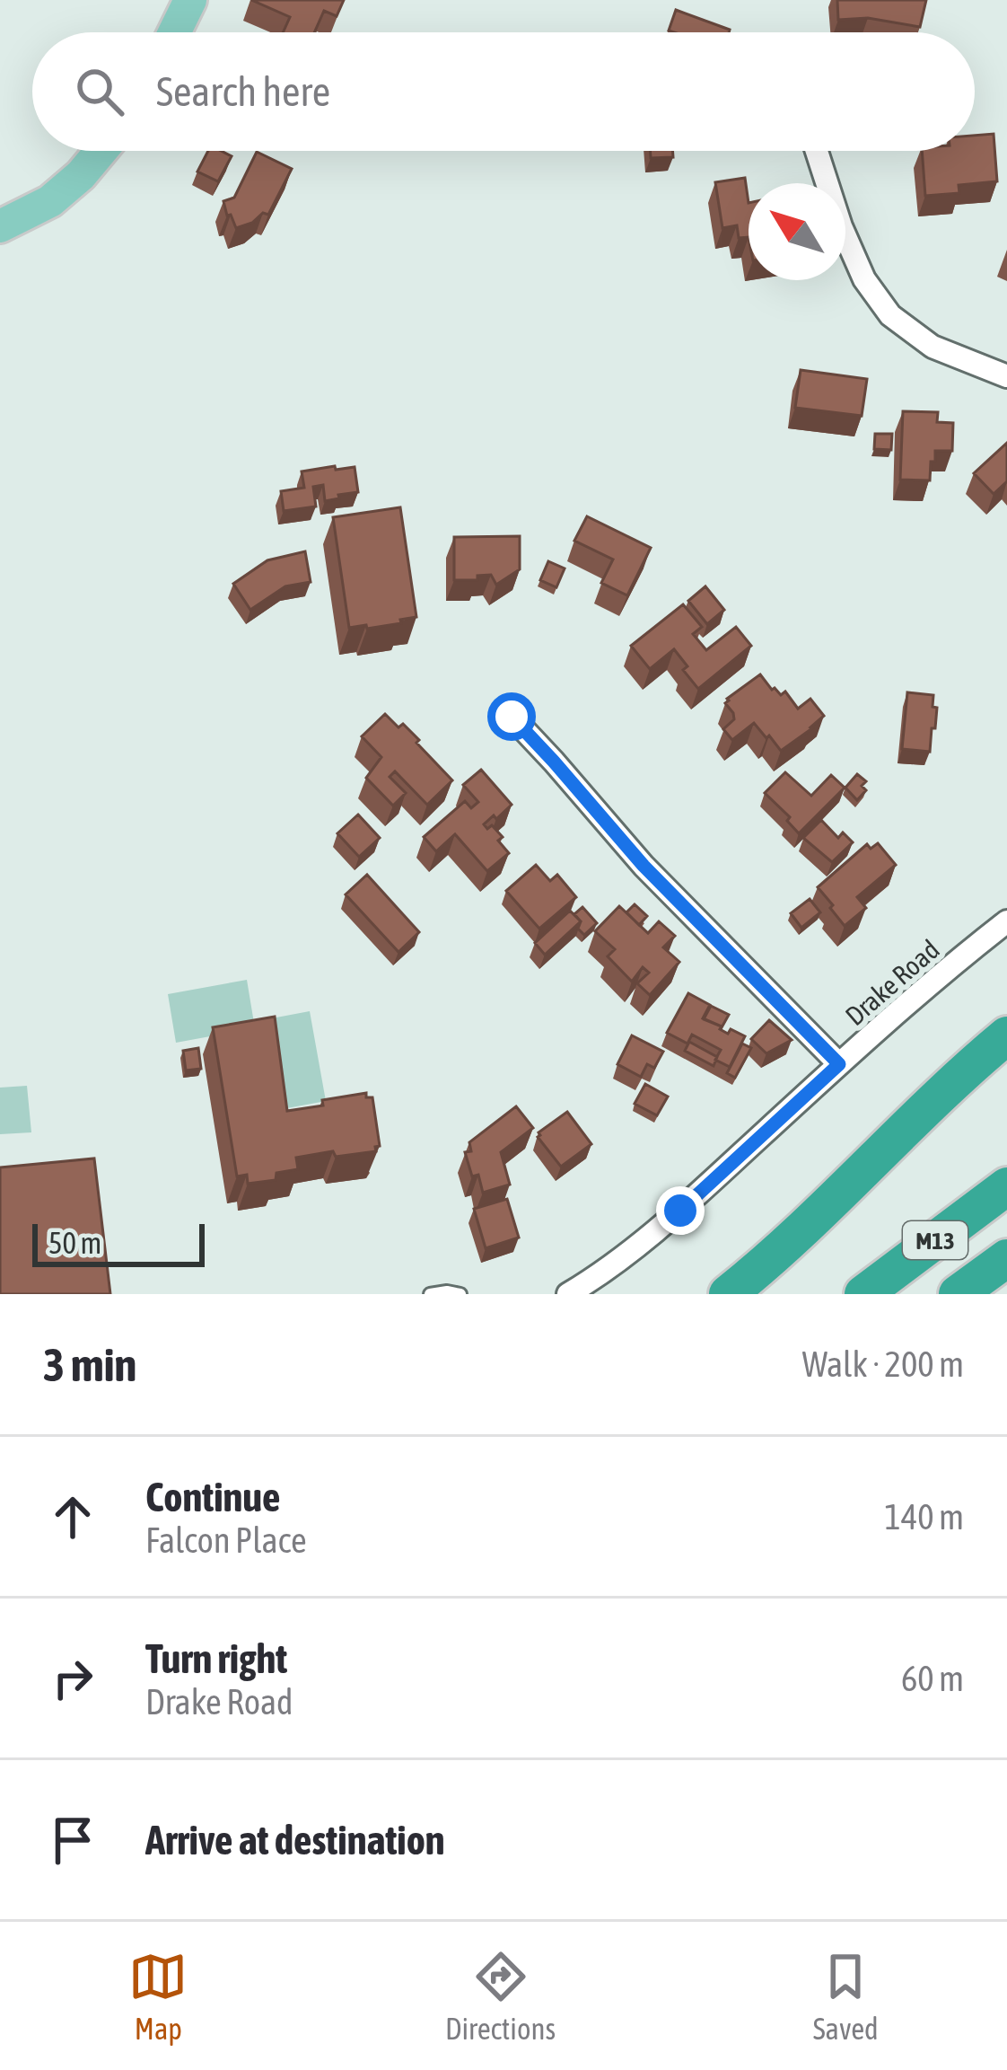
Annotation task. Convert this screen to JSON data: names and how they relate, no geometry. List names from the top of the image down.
{
  "streets": {
    "highway": ["M13"],
    "street": ["Drake Road"]
  },
  "scale_bar": "50 m",
  "north": "top left",
  "page": {
    "search": "Search here",
    "scale": "50 m",
    "heading": ["3 min", "Walk · 200 m"],
    "list": [
      ["Continue", "Falcon Place", "140 m"],
      ["Turn right", "Drake Road", "60 m"],
      "Arrive at destination"
    ],
    "nav": ["Map", "Directions", "Saved"]
  }
}
